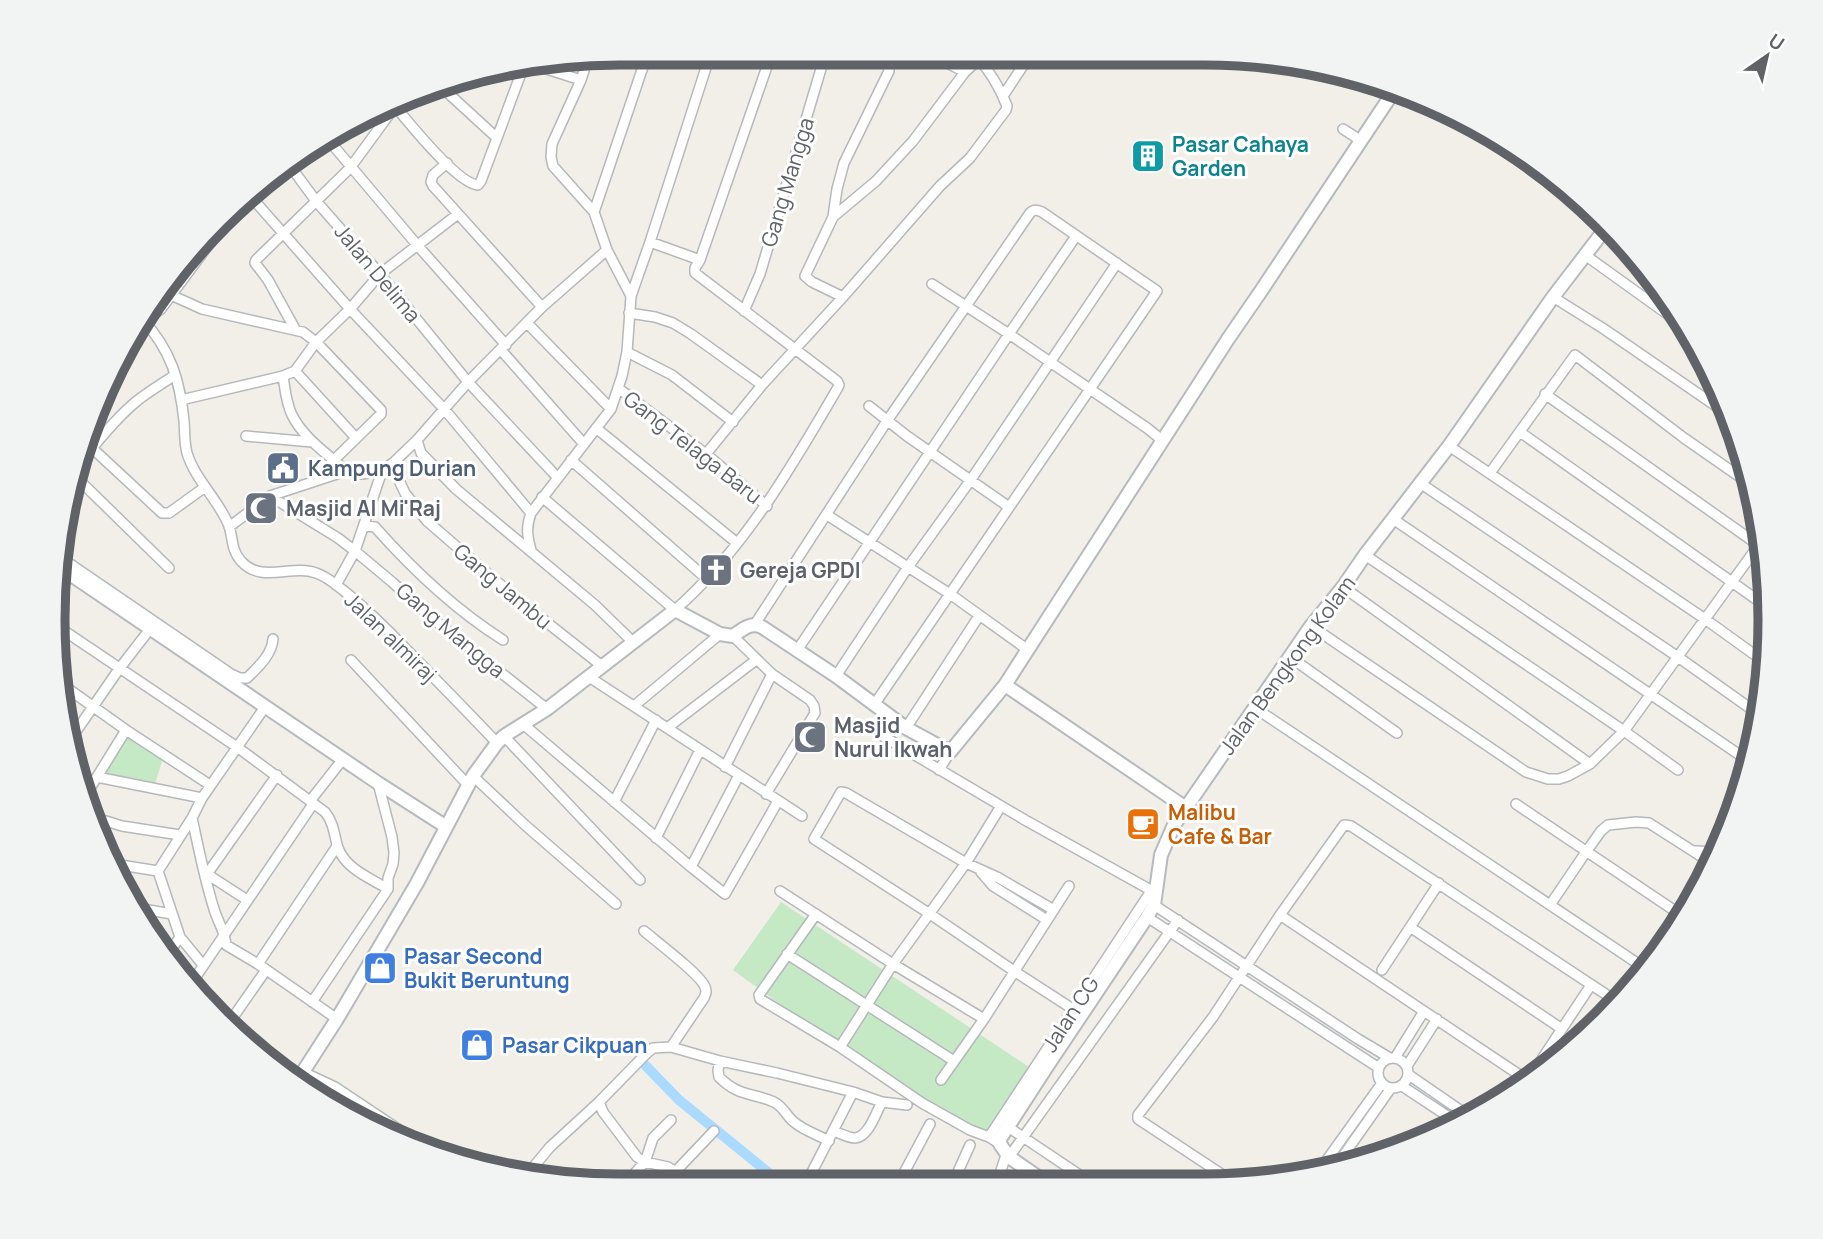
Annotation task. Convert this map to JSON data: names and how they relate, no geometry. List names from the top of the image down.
{
  "streets": {
    "street": [
      "Gang Mangga",
      "Jalan Delima",
      "Gang Telaga Baru",
      "Gang Jambu",
      "Jalan almiraj",
      "Jalan Bengkong Kolam",
      "Jalan CG"
    ]
  },
  "crossings": [
    ["Jalan Bengkong Kolam", "Jalan CG"]
  ],
  "places": {
    "building": ["Pasar Cahaya Garden"],
    "public building": ["Kampung Durian"],
    "mosque": ["Masjid Al Mi'Raj", "Masjid Nurul Ikwah"],
    "church": ["Gereja GPDI"],
    "cafe": ["Malibu Cafe & Bar"],
    "shop": ["Pasar Second Bukit Beruntung", "Pasar Cikpuan"]
  },
  "north": "top right"
}
